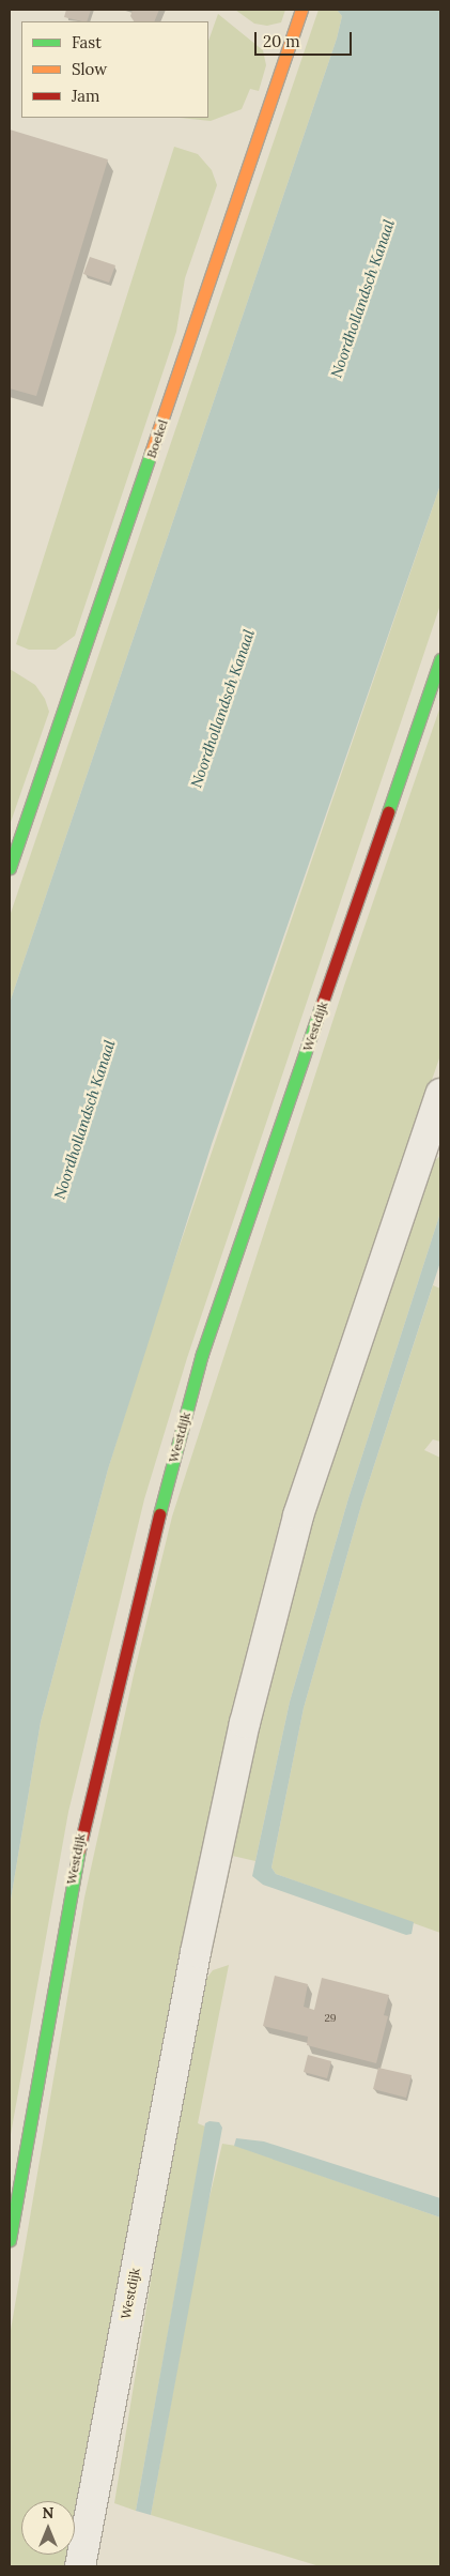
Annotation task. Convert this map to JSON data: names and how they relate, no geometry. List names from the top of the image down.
{
  "streets": {
    "main road": ["Boekel", "Westdijk"]
  },
  "water": ["Noordhollandsch Kanaal"],
  "house_numbers": ["29"],
  "legend": ["Fast", "Slow", "Jam"],
  "scale_bar": "20 m",
  "north": "top"
}
